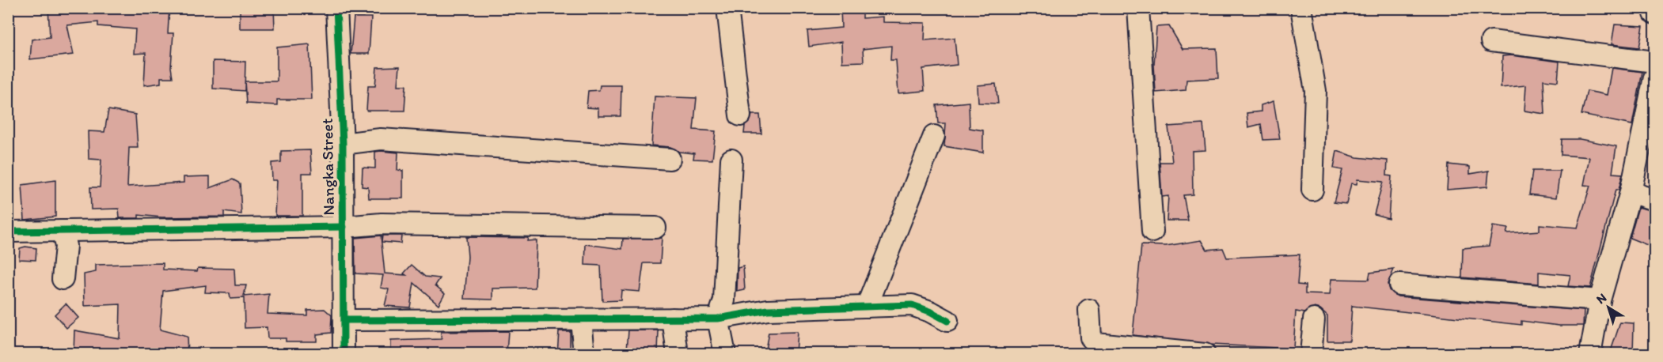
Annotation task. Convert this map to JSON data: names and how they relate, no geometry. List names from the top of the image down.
{
  "streets": {
    "street": ["Nangka Street"]
  },
  "north": "top left"
}
